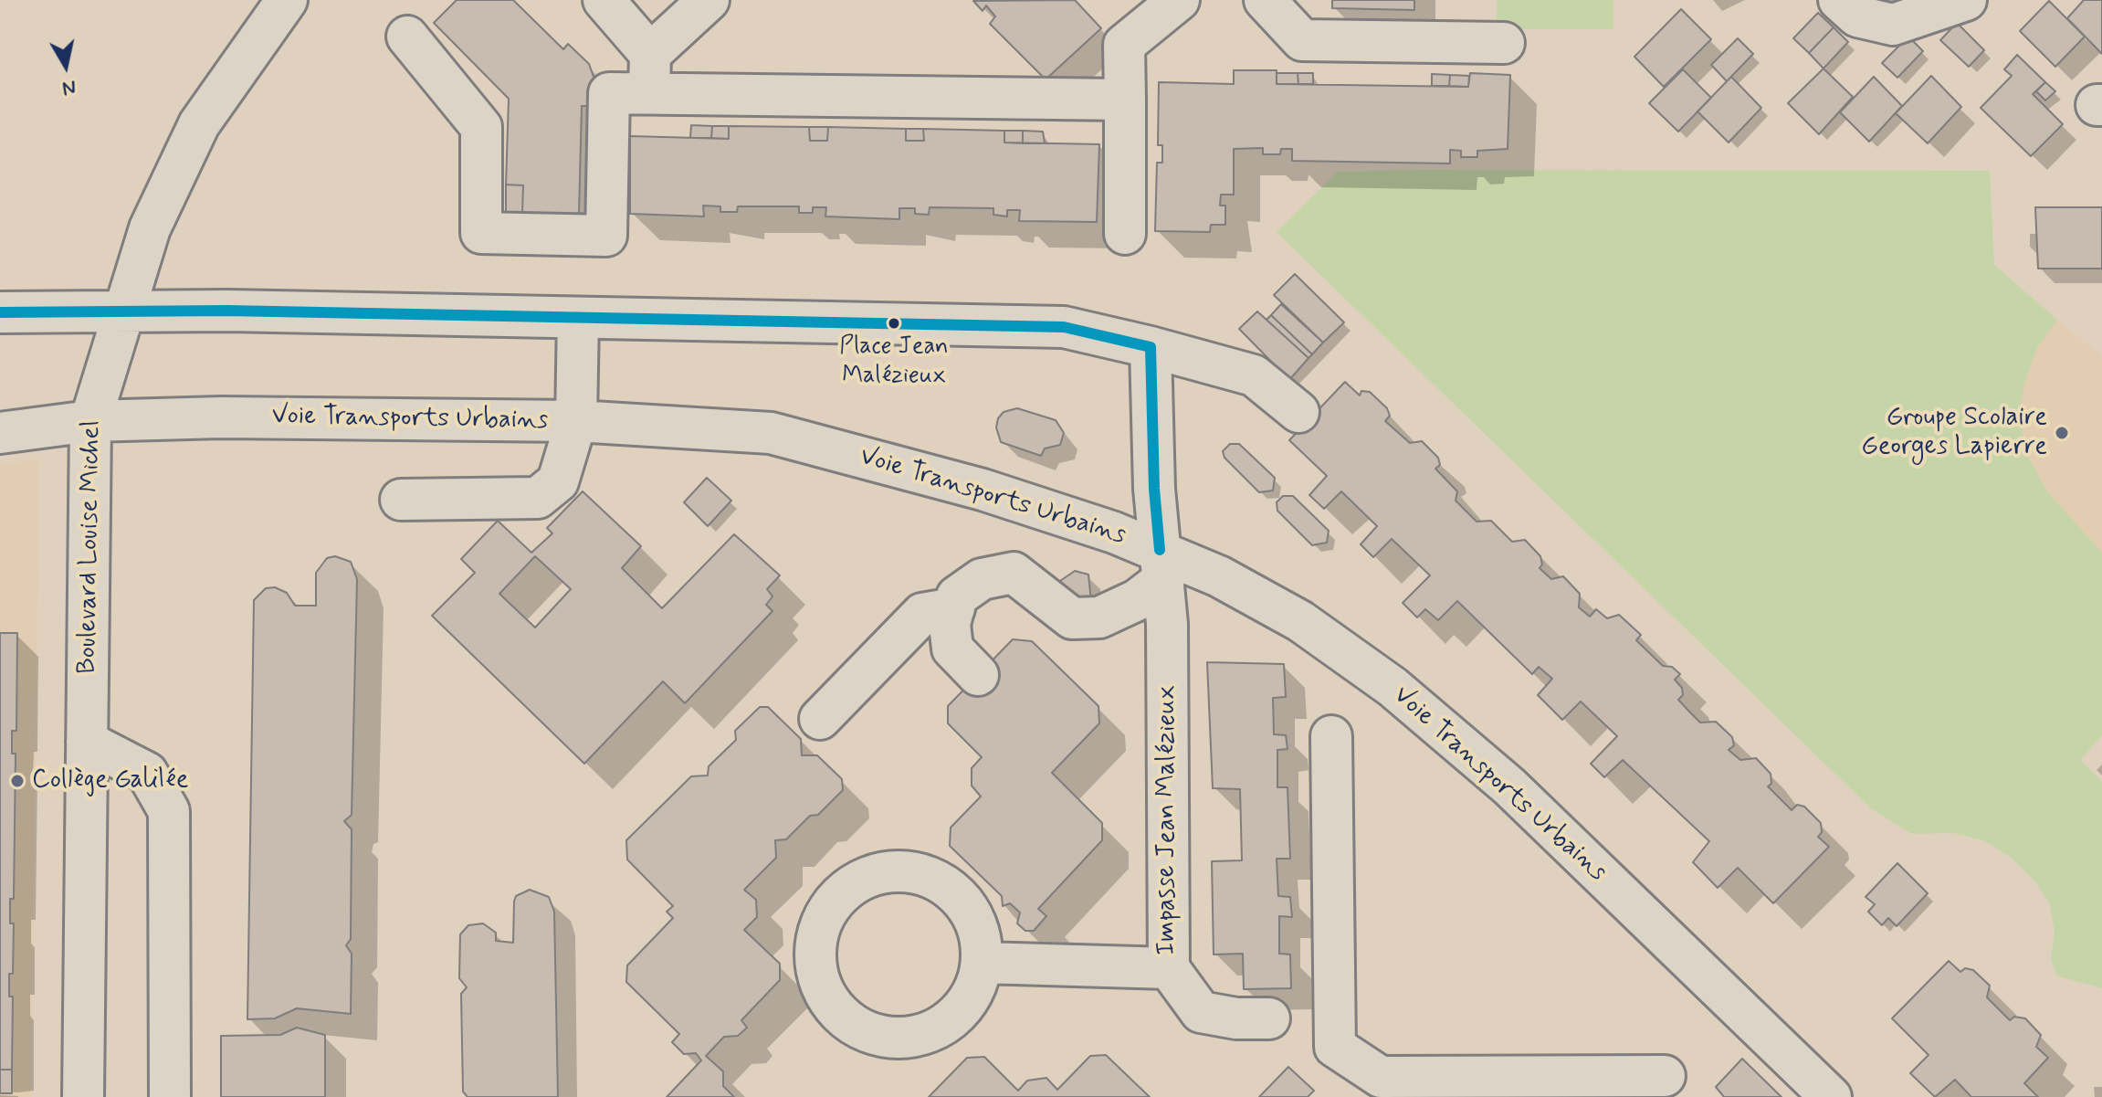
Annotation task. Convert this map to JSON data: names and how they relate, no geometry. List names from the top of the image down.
{
  "streets": {
    "street": ["Voie Transports Urbains", "Boulevard Louise Michel", "Impasse Jean Malézieux"]
  },
  "crossings": [
    ["Voie Transports Urbains", "Boulevard Louise Michel"],
    ["Voie Transports Urbains", "Impasse Jean Malézieux"]
  ],
  "places": ["Place Jean Malézieux", "Groupe Scolaire Georges Lapierre", "Collège Galilée"],
  "north": "bottom"
}
